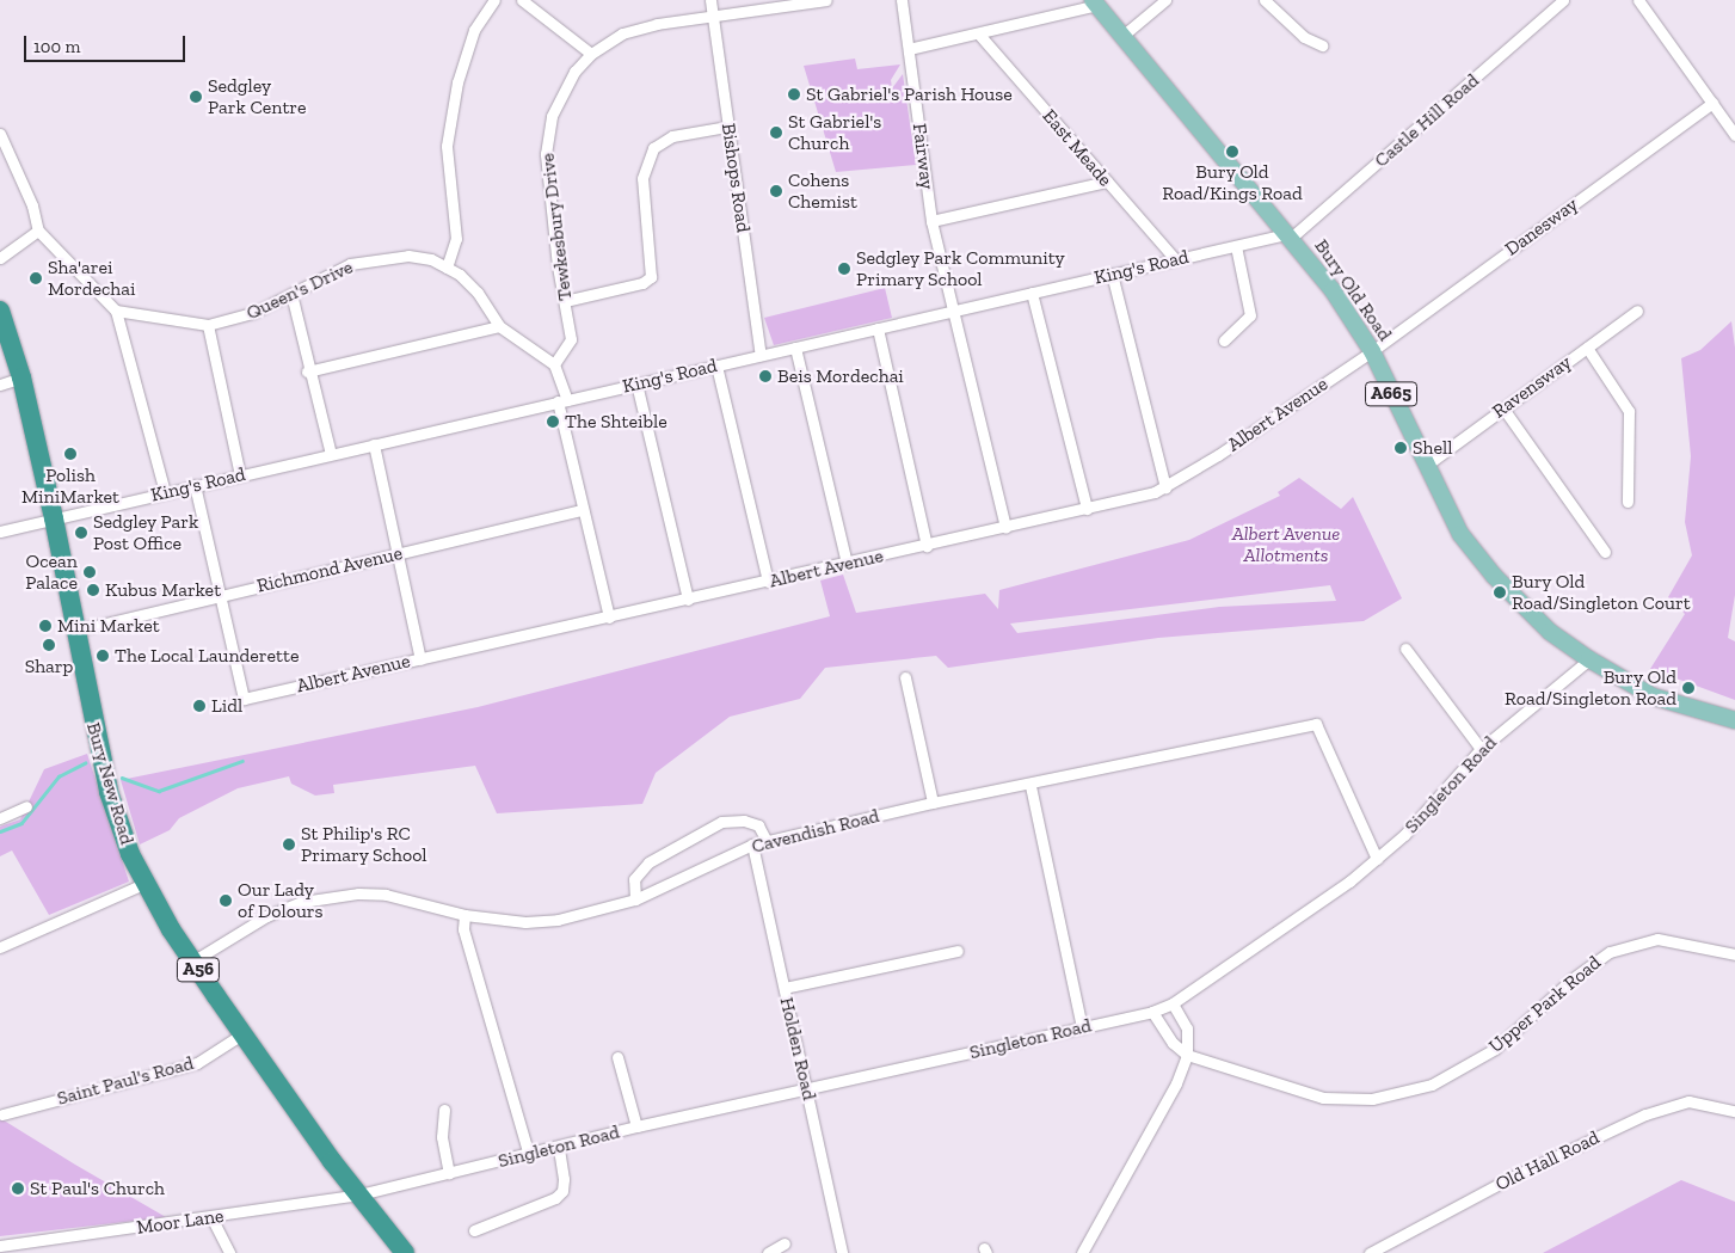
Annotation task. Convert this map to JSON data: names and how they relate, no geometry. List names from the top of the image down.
{
  "streets": {
    "highway": ["Bury New Road", "A56"],
    "main road": ["Bury Old Road", "A665"],
    "street": [
      "Castle Hill Road",
      "East Meade",
      "Fairway",
      "Bishops Road",
      "Tewkesbury Drive",
      "Danesway",
      "King's Road",
      "Queen's Drive",
      "Ravensway",
      "Albert Avenue",
      "Richmond Avenue",
      "Singleton Road",
      "Cavendish Road",
      "Upper Park Road",
      "Holden Road",
      "Saint Paul's Road",
      "Old Hall Road",
      "Moor Lane"
    ]
  },
  "crossings": [
    ["Castle Hill Road", "King's Road"],
    ["Castle Hill Road", "Bury Old Road"],
    ["East Meade", "King's Road"],
    ["Fairway", "King's Road"],
    ["Fairway", "Albert Avenue"],
    ["Bishops Road", "Tewkesbury Drive"],
    ["Bishops Road", "King's Road"],
    ["Tewkesbury Drive", "Queen's Drive"],
    ["Danesway", "Bury Old Road"],
    ["Danesway", "Albert Avenue"],
    ["King's Road", "Bury Old Road"],
    ["King's Road", "Bury New Road"],
    ["Bury Old Road", "Ravensway"],
    ["Bury Old Road", "Albert Avenue"],
    ["Bury Old Road", "Singleton Road"],
    ["Albert Avenue", "Richmond Avenue"],
    ["Richmond Avenue", "Bury New Road"],
    ["Bury New Road", "Singleton Road"],
    ["Bury New Road", "Cavendish Road"],
    ["Bury New Road", "Saint Paul's Road"],
    ["Bury New Road", "Moor Lane"],
    ["Singleton Road", "Cavendish Road"],
    ["Singleton Road", "Upper Park Road"],
    ["Singleton Road", "Holden Road"],
    ["Singleton Road", "Moor Lane"],
    ["Cavendish Road", "Holden Road"]
  ],
  "parks": ["Albert Avenue Allotments"],
  "places": [
    "St Gabriel's Parish House",
    "Sedgley Park Centre",
    "St Gabriel's Church",
    "Bury Old Road/Kings Road",
    "Cohens Chemist",
    "Sedgley Park Community Primary School",
    "Sha'arei Mordechai",
    "Beis Mordechai",
    "The Shteible",
    "Shell",
    "Polish MiniMarket",
    "Sedgley Park Post Office",
    "Ocean Palace",
    "Kubus Market",
    "Bury Old Road/Singleton Court",
    "Mini Market",
    "Sharp",
    "The Local Launderette",
    "Bury Old Road/Singleton Road",
    "Lidl",
    "St Philip's RC Primary School",
    "Our Lady of Dolours",
    "St Paul's Church"
  ],
  "scale_bar": "100 m"
}
